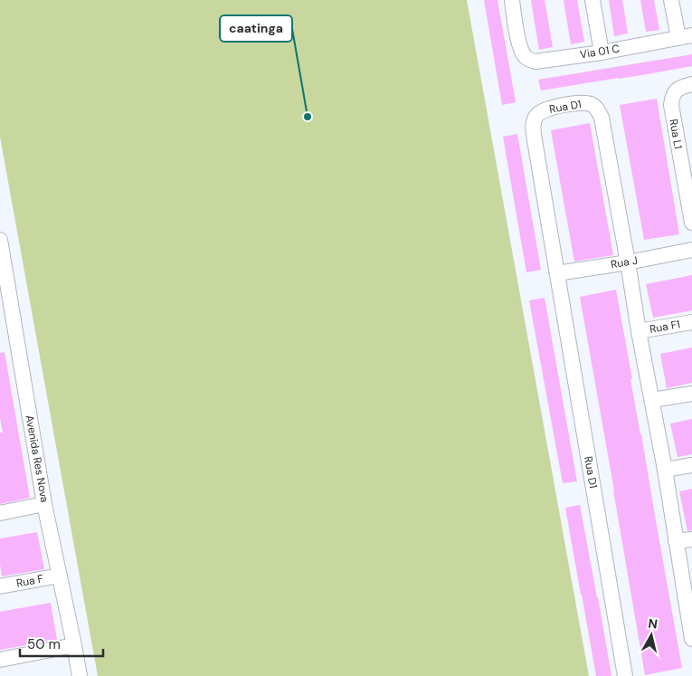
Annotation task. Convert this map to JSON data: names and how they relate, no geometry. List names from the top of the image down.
{
  "streets": {
    "street": [
      "Via 01 C",
      "Rua D1",
      "Rua L1",
      "Rua J",
      "Rua F1",
      "Avenida Res Nova",
      "Rua F"
    ]
  },
  "crossings": [
    ["Rua D1", "Rua J"],
    ["Rua D1", "Rua F1"],
    ["Avenida Res Nova", "Rua F"]
  ],
  "places": ["caatinga"],
  "scale_bar": "50 m",
  "north": "top"
}
